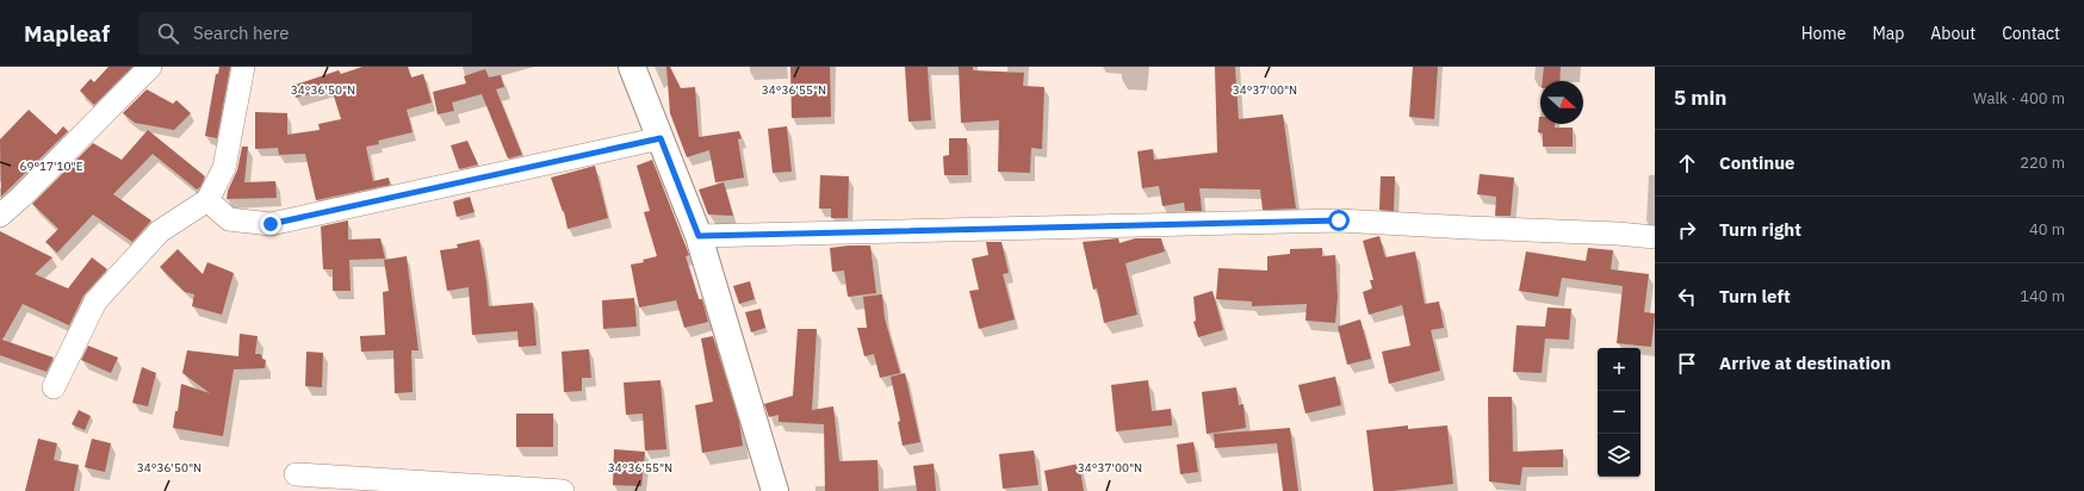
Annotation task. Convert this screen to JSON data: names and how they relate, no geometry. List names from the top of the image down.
{
  "north": "right",
  "page": {
    "header": "Mapleaf",
    "search": "Search here",
    "nav": [
      "Home",
      "Map",
      "About",
      "Contact"
    ],
    "heading": ["5 min", "Walk · 400 m"],
    "list": [
      ["Continue", "220 m"],
      ["Turn right", "40 m"],
      ["Turn left", "140 m"],
      "Arrive at destination"
    ],
    "map_buttons": ["+", "−"]
  },
  "coordinates": [
    "34°36'50\"N",
    "34°36'55\"N",
    "34°37'00\"N",
    "69°17'10\"E"
  ]
}
